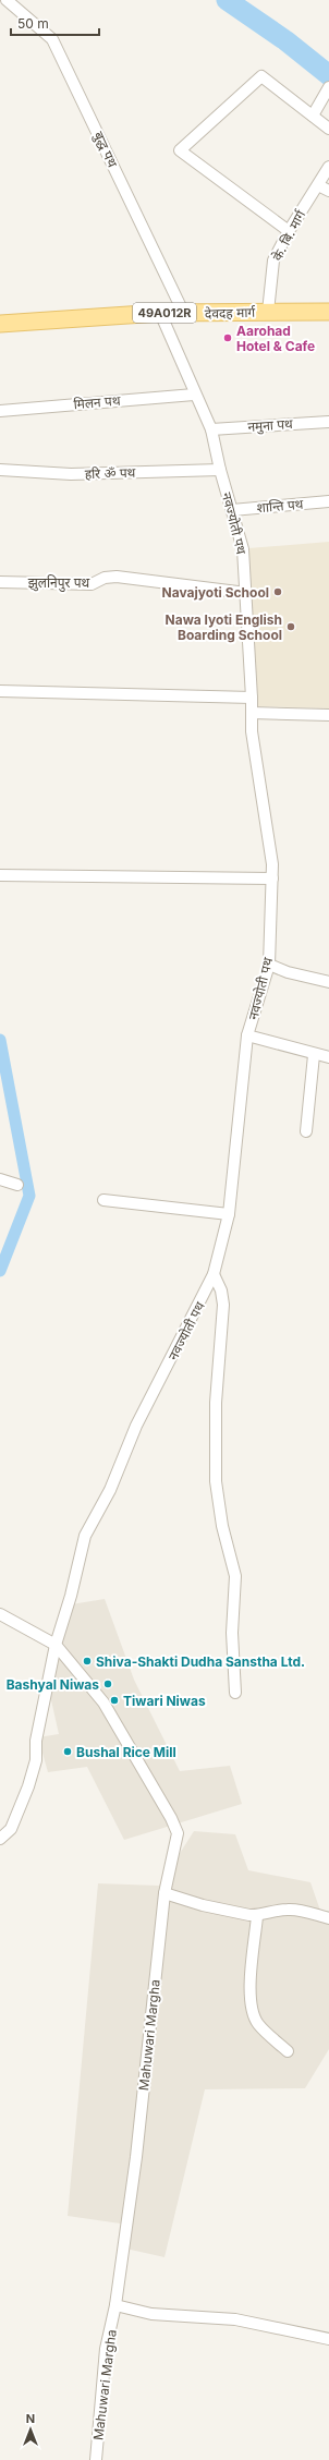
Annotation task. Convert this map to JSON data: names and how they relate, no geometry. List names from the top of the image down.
{
  "streets": {
    "main road": ["49A012R", "देवदह मार्ग"],
    "street": [
      "बुद्ध पथ",
      "के. बि. मार्ग",
      "मिलन पथ",
      "नमुना पथ",
      "हरि ॐ पथ",
      "शान्ति पथ",
      "नवज्योती पथ",
      "झुलनिपुर पथ",
      "Mahuwari Margha"
    ]
  },
  "crossings": [
    ["बुद्ध पथ", "देवदह मार्ग"],
    ["के. बि. मार्ग", "देवदह मार्ग"],
    ["देवदह मार्ग", "नवज्योती पथ"],
    ["मिलन पथ", "नवज्योती पथ"],
    ["नमुना पथ", "नवज्योती पथ"],
    ["हरि ॐ पथ", "नवज्योती पथ"],
    ["शान्ति पथ", "नवज्योती पथ"],
    ["नवज्योती पथ", "झुलनिपुर पथ"],
    ["नवज्योती पथ", "Mahuwari Margha"]
  ],
  "places": [
    "Aarohad Hotel & Cafe",
    "Navajyoti School",
    "Nawa Iyoti English Boarding School",
    "Shiva-Shakti Dudha Sanstha Ltd.",
    "Bashyal Niwas",
    "Tiwari Niwas",
    "Bushal Rice Mill"
  ],
  "scale_bar": "50 m",
  "north": "top"
}
